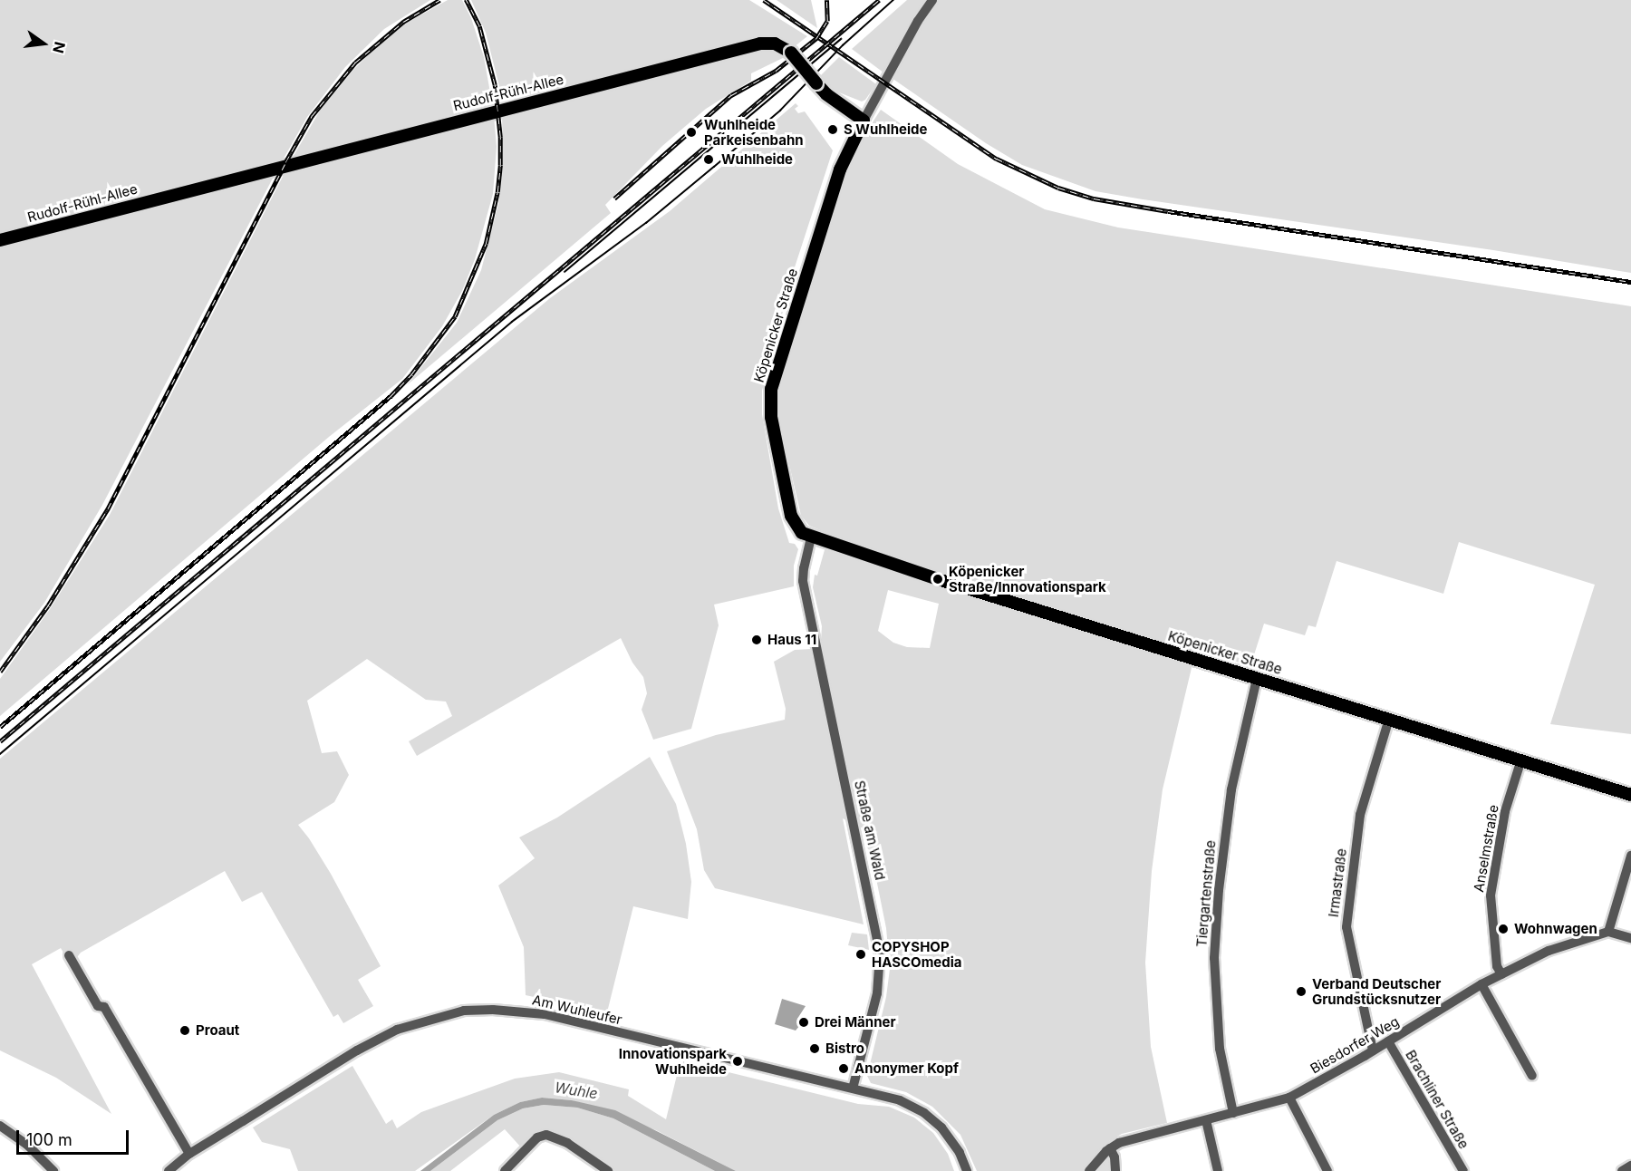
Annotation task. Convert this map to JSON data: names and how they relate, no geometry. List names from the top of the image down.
{
  "streets": {
    "main road": ["Rudolf-Rühl-Allee", "Köpenicker Straße"],
    "street": [
      "Straße am Wald",
      "Anselmstraße",
      "Irmastraße",
      "Tiergartenstraße",
      "Am Wuhleufer",
      "Biesdorfer Weg",
      "Brachliner Straße"
    ]
  },
  "crossings": [
    ["Rudolf-Rühl-Allee", "Köpenicker Straße"],
    ["Köpenicker Straße", "Straße am Wald"],
    ["Köpenicker Straße", "Anselmstraße"],
    ["Köpenicker Straße", "Irmastraße"],
    ["Köpenicker Straße", "Tiergartenstraße"],
    ["Straße am Wald", "Am Wuhleufer"],
    ["Anselmstraße", "Biesdorfer Weg"],
    ["Irmastraße", "Biesdorfer Weg"],
    ["Tiergartenstraße", "Biesdorfer Weg"],
    ["Biesdorfer Weg", "Brachliner Straße"]
  ],
  "water": ["Wuhle"],
  "places": [
    "S Wuhlheide",
    "Wuhlheide Parkeisenbahn",
    "Wuhlheide",
    "Köpenicker Straße/Innovationspark",
    "Haus 11",
    "Wohnwagen",
    "COPYSHOP HASCOmedia",
    "Verband Deutscher Grundstücksnutzer",
    "Drei Männer",
    "Proaut",
    "Bistro",
    "Innovationspark Wuhlheide",
    "Anonymer Kopf"
  ],
  "scale_bar": "100 m",
  "north": "right"
}
